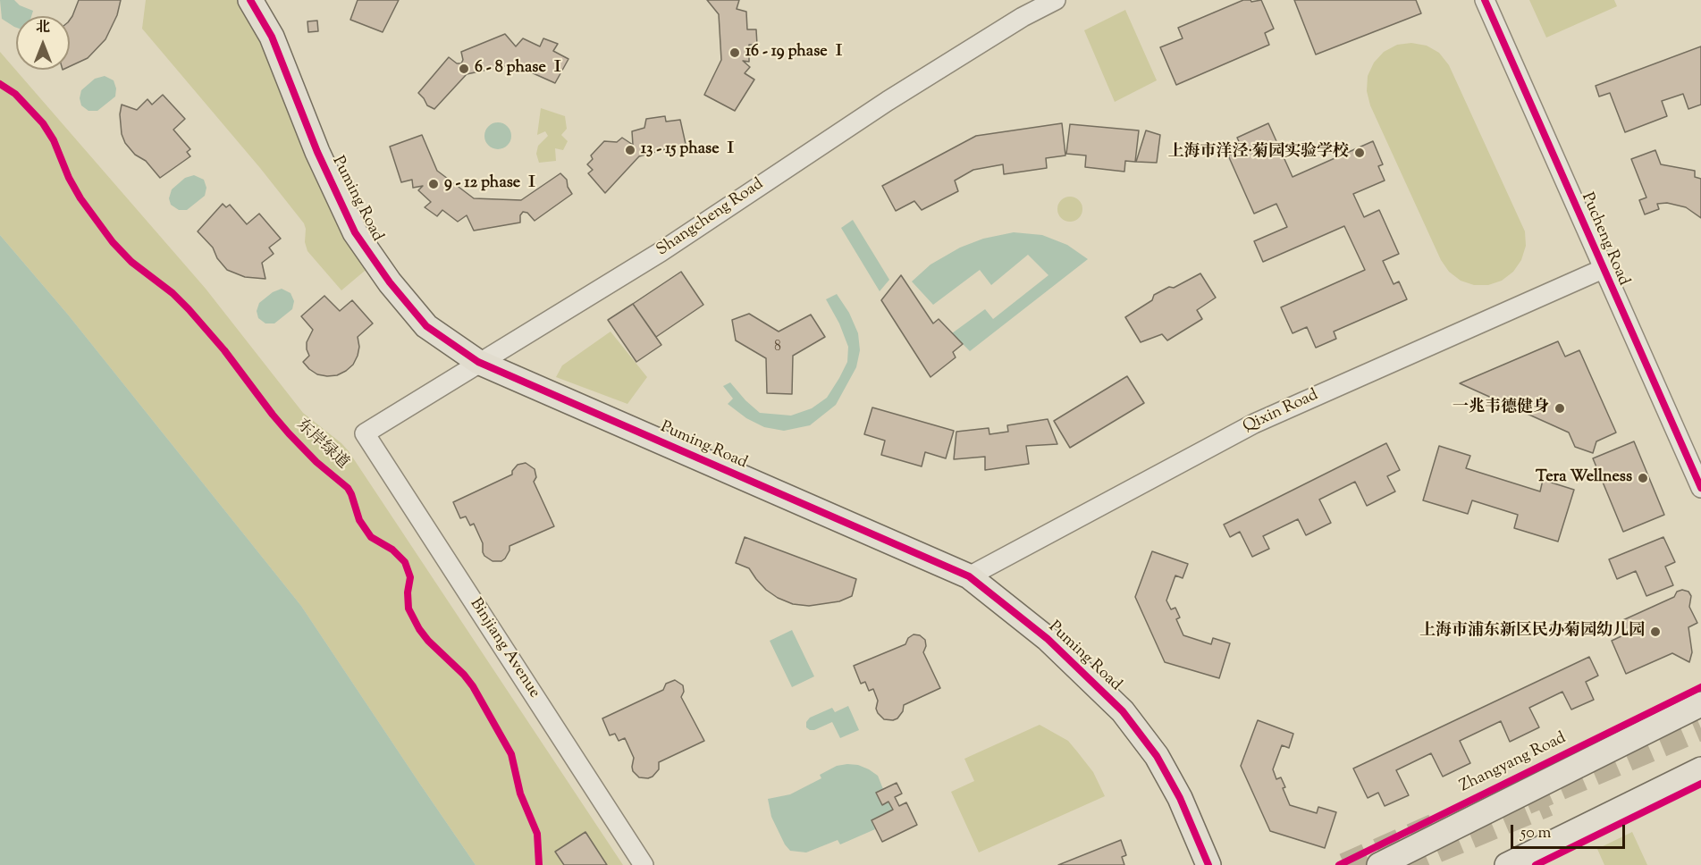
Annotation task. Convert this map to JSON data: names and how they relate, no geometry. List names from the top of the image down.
{
  "streets": {
    "main road": ["Puming Road", "Zhangyang Road"],
    "street": [
      "Shangcheng Road",
      "Pucheng Road",
      "Qixin Road",
      "Binjiang Avenue"
    ],
    "cycle path": ["东岸绿道"]
  },
  "crossings": [
    ["Puming Road", "Shangcheng Road"],
    ["Puming Road", "Qixin Road"],
    ["Shangcheng Road", "Binjiang Avenue"],
    ["Pucheng Road", "Qixin Road"]
  ],
  "places": [
    "16 - 19 phase Ⅰ",
    "6 - 8 phase Ⅰ",
    "13 - 15 phase Ⅰ",
    "上海市洋泾·菊园实验学校",
    "9 - 12 phase Ⅰ",
    "一兆韦德健身",
    "Tera Wellness",
    "上海市浦东新区民办菊园幼儿园"
  ],
  "house_numbers": ["8"],
  "scale_bar": "50 m",
  "north": "top"
}
